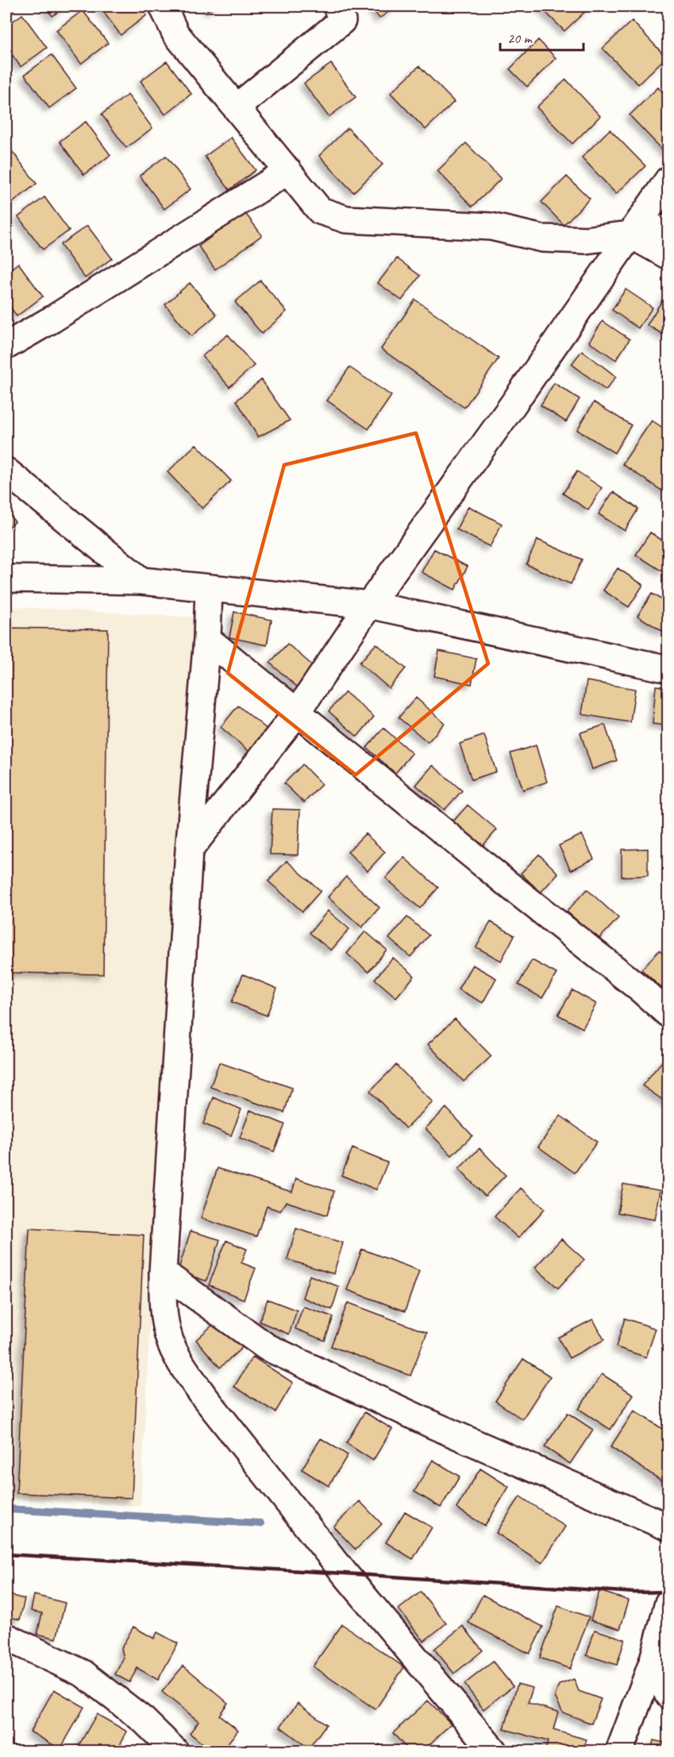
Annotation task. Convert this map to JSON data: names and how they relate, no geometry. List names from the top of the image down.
{
  "scale_bar": "20 m"
}
